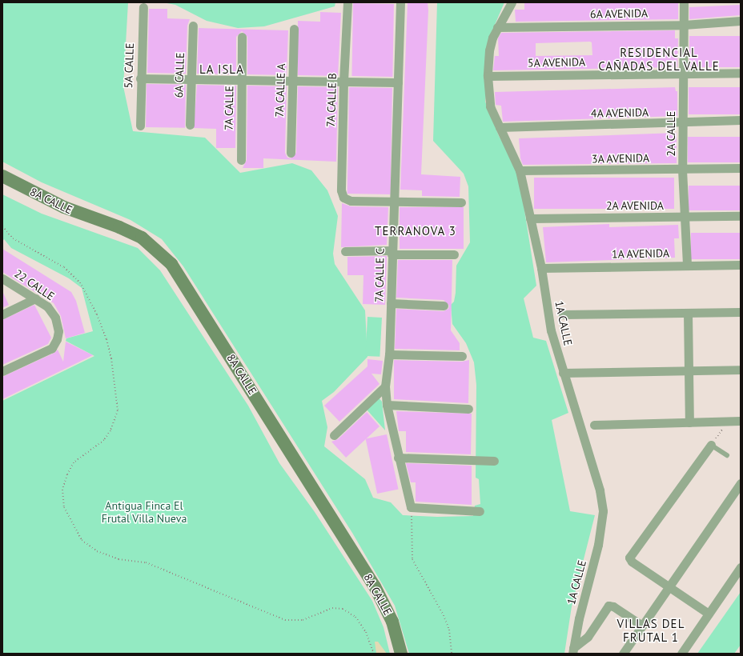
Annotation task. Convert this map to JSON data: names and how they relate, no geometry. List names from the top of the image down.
{
  "streets": {
    "main road": ["8A CALLE"],
    "street": [
      "6A AVENIDA",
      "5A AVENIDA",
      "5A CALLE",
      "6A CALLE",
      "7A CALLE A",
      "7A CALLE B",
      "7A CALLE",
      "4A AVENIDA",
      "2A CALLE",
      "3A AVENIDA",
      "2A AVENIDA",
      "1A AVENIDA",
      "7A CALLE C",
      "22 CALLE",
      "1A CALLE"
    ]
  },
  "crossings": [
    ["6A AVENIDA", "2A CALLE"],
    ["6A AVENIDA", "1A CALLE"],
    ["5A AVENIDA", "2A CALLE"],
    ["5A AVENIDA", "1A CALLE"],
    ["7A CALLE B", "7A CALLE C"],
    ["4A AVENIDA", "2A CALLE"],
    ["4A AVENIDA", "1A CALLE"],
    ["2A CALLE", "3A AVENIDA"],
    ["2A CALLE", "2A AVENIDA"],
    ["2A CALLE", "1A AVENIDA"],
    ["3A AVENIDA", "1A CALLE"],
    ["2A AVENIDA", "1A CALLE"],
    ["1A AVENIDA", "1A CALLE"]
  ],
  "districts": [
    "RESIDENCIAL CAÑADAS DEL VALLE",
    "LA ISLA",
    "TERRANOVA 3",
    "VILLAS DEL FRUTAL 1"
  ],
  "parks": ["Antigua Finca El Frutal Villa Nueva"]
}
